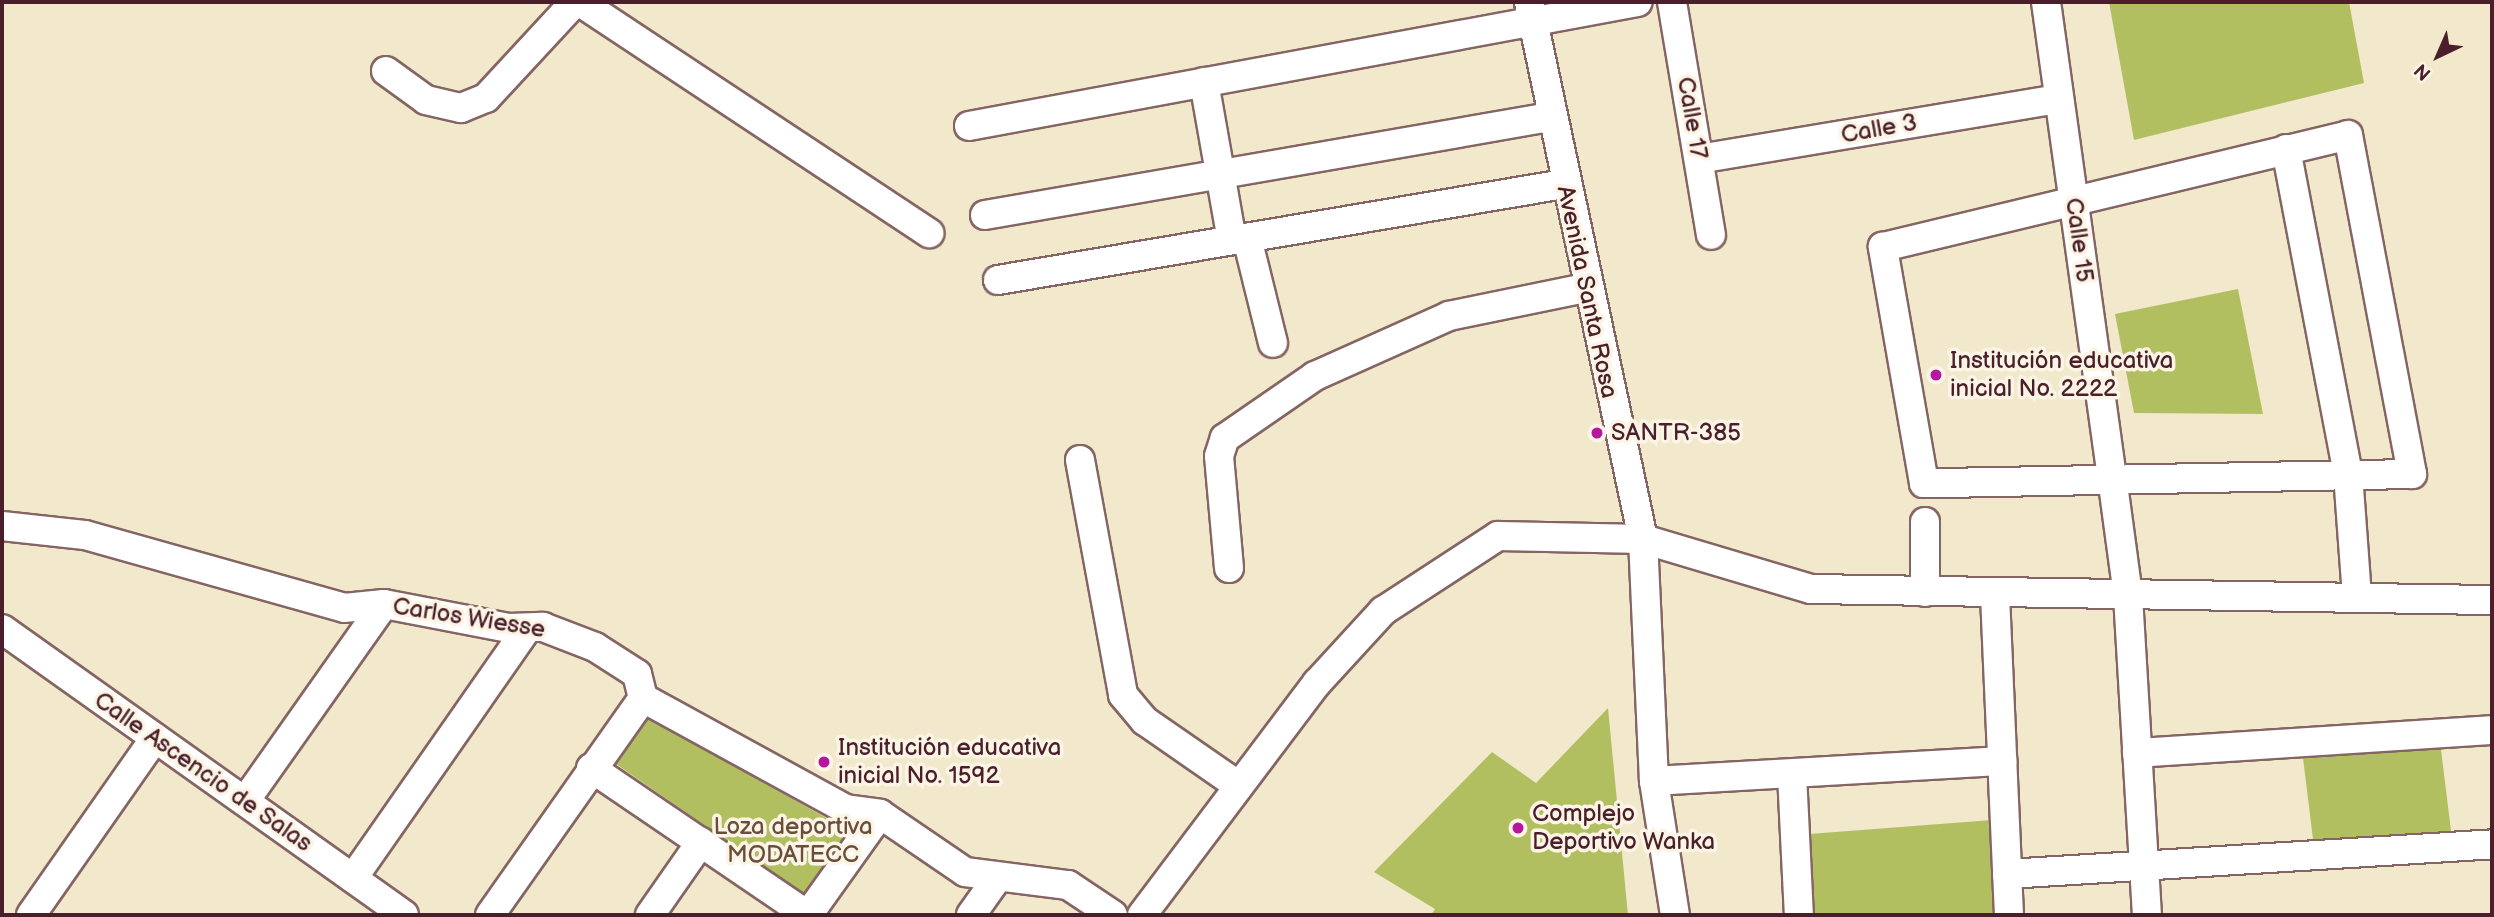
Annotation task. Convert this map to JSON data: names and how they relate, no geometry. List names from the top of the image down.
{
  "streets": {
    "street": [
      "Calle 17",
      "Calle 3",
      "Calle 15",
      "Avenida Santa Rosa",
      "Carlos Wiesse",
      "Calle Ascencio de Salas"
    ]
  },
  "crossings": [
    ["Calle 17", "Calle 3"],
    ["Calle 3", "Calle 15"]
  ],
  "parks": ["Loza deportiva MODATECC"],
  "places": [
    "Institución educativa inicial No. 2222",
    "SANTR-385",
    "Institución educativa inicial No. 1592",
    "Complejo Deportivo Wanka"
  ],
  "north": "bottom left"
}
